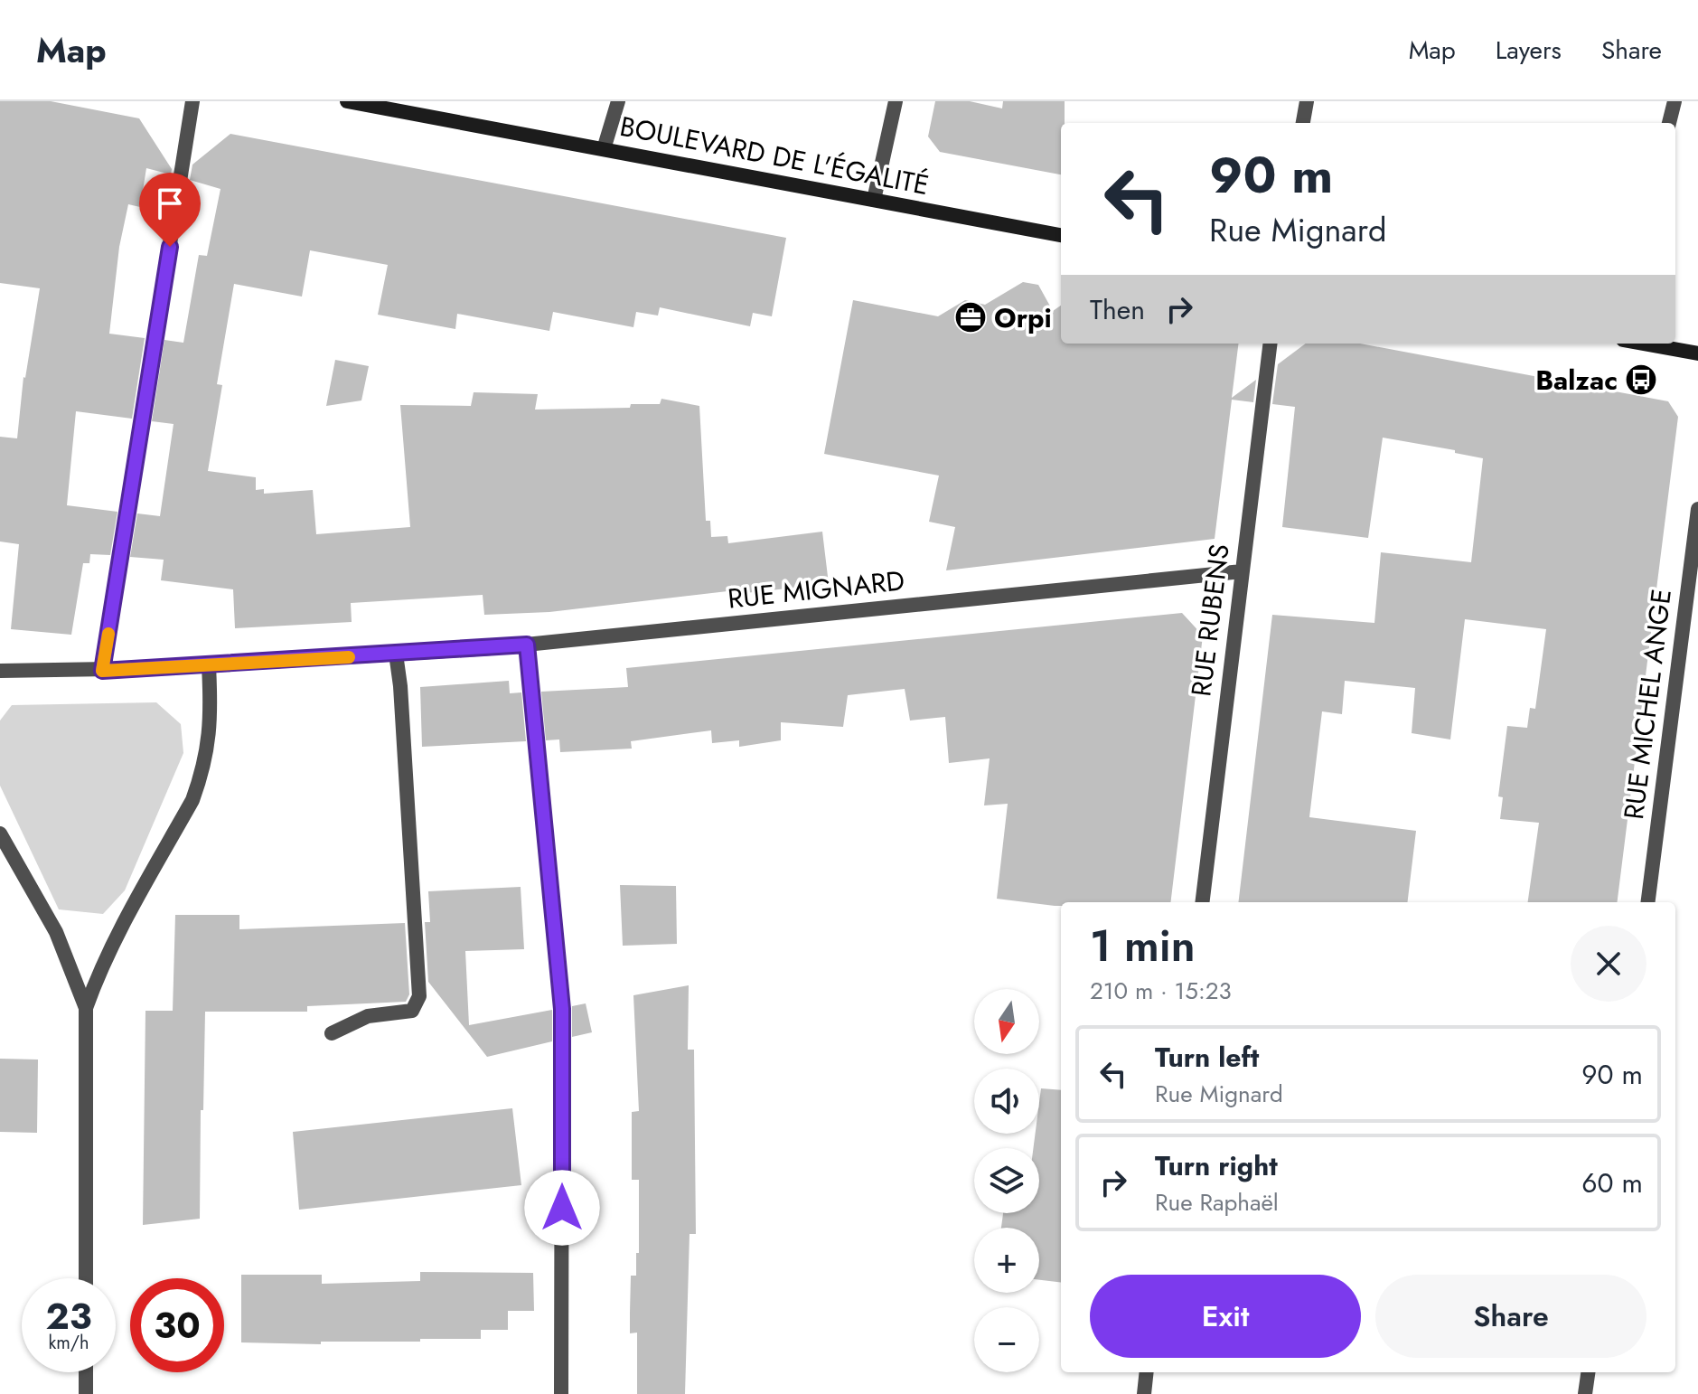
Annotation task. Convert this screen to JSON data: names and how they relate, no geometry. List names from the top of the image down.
{
  "streets": {
    "main road": ["BOULEVARD DE L'ÉGALITÉ"],
    "street": ["RUE MIGNARD", "RUE RUBENS", "RUE MICHEL ANGE"]
  },
  "crossings": [
    ["RUE MIGNARD", "RUE RUBENS"]
  ],
  "places": {
    "office": ["Orpi"],
    "bus stop": ["Balzac"]
  },
  "north": "bottom",
  "page": {
    "header": "Map",
    "nav": ["Map", "Layers", "Share"],
    "turn": ["90 m", "Rue Mignard"],
    "then": "Then",
    "heading": ["1 min", "210 m · 15:23"],
    "map_buttons": ["+", "−"],
    "list": [
      {
        "name": "Turn left",
        "note": "Rue Mignard",
        "value": "90 m"
      },
      {
        "name": "Turn right",
        "note": "Rue Raphaël",
        "value": "60 m"
      }
    ],
    "buttons": ["Exit", "Share"],
    "speed": "23 km/h",
    "limit": "30"
  }
}
